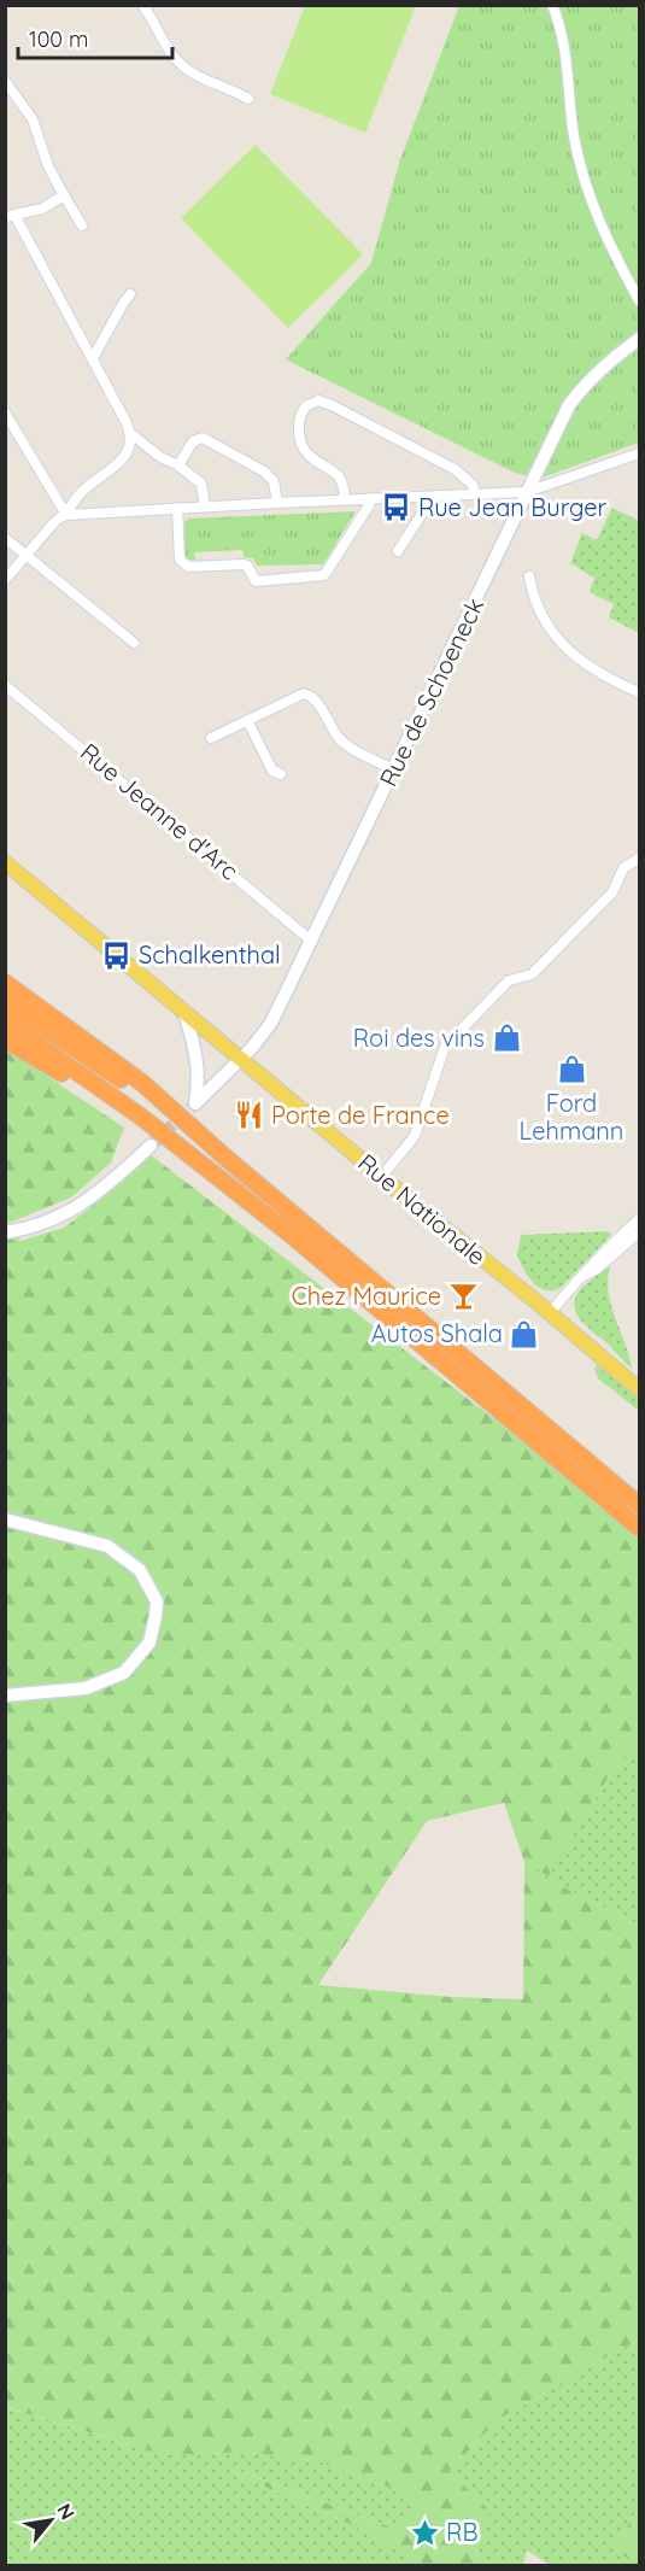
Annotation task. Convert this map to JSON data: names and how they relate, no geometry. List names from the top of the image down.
{
  "streets": {
    "main road": ["Rue de Schoeneck", "Rue Nationale"],
    "street": ["Rue Jeanne d'Arc"]
  },
  "crossings": [
    ["Rue de Schoeneck", "Rue Jeanne d'Arc"],
    ["Rue de Schoeneck", "Rue Nationale"]
  ],
  "places": {
    "bus stop": ["Rue Jean Burger", "Schalkenthal"],
    "shop": ["Roi des vins", "Ford Lehmann", "Autos Shala"],
    "restaurant": ["Porte de France"],
    "bar": ["Chez Maurice"],
    "place": ["RB"]
  },
  "scale_bar": "100 m",
  "north": "top right"
}
